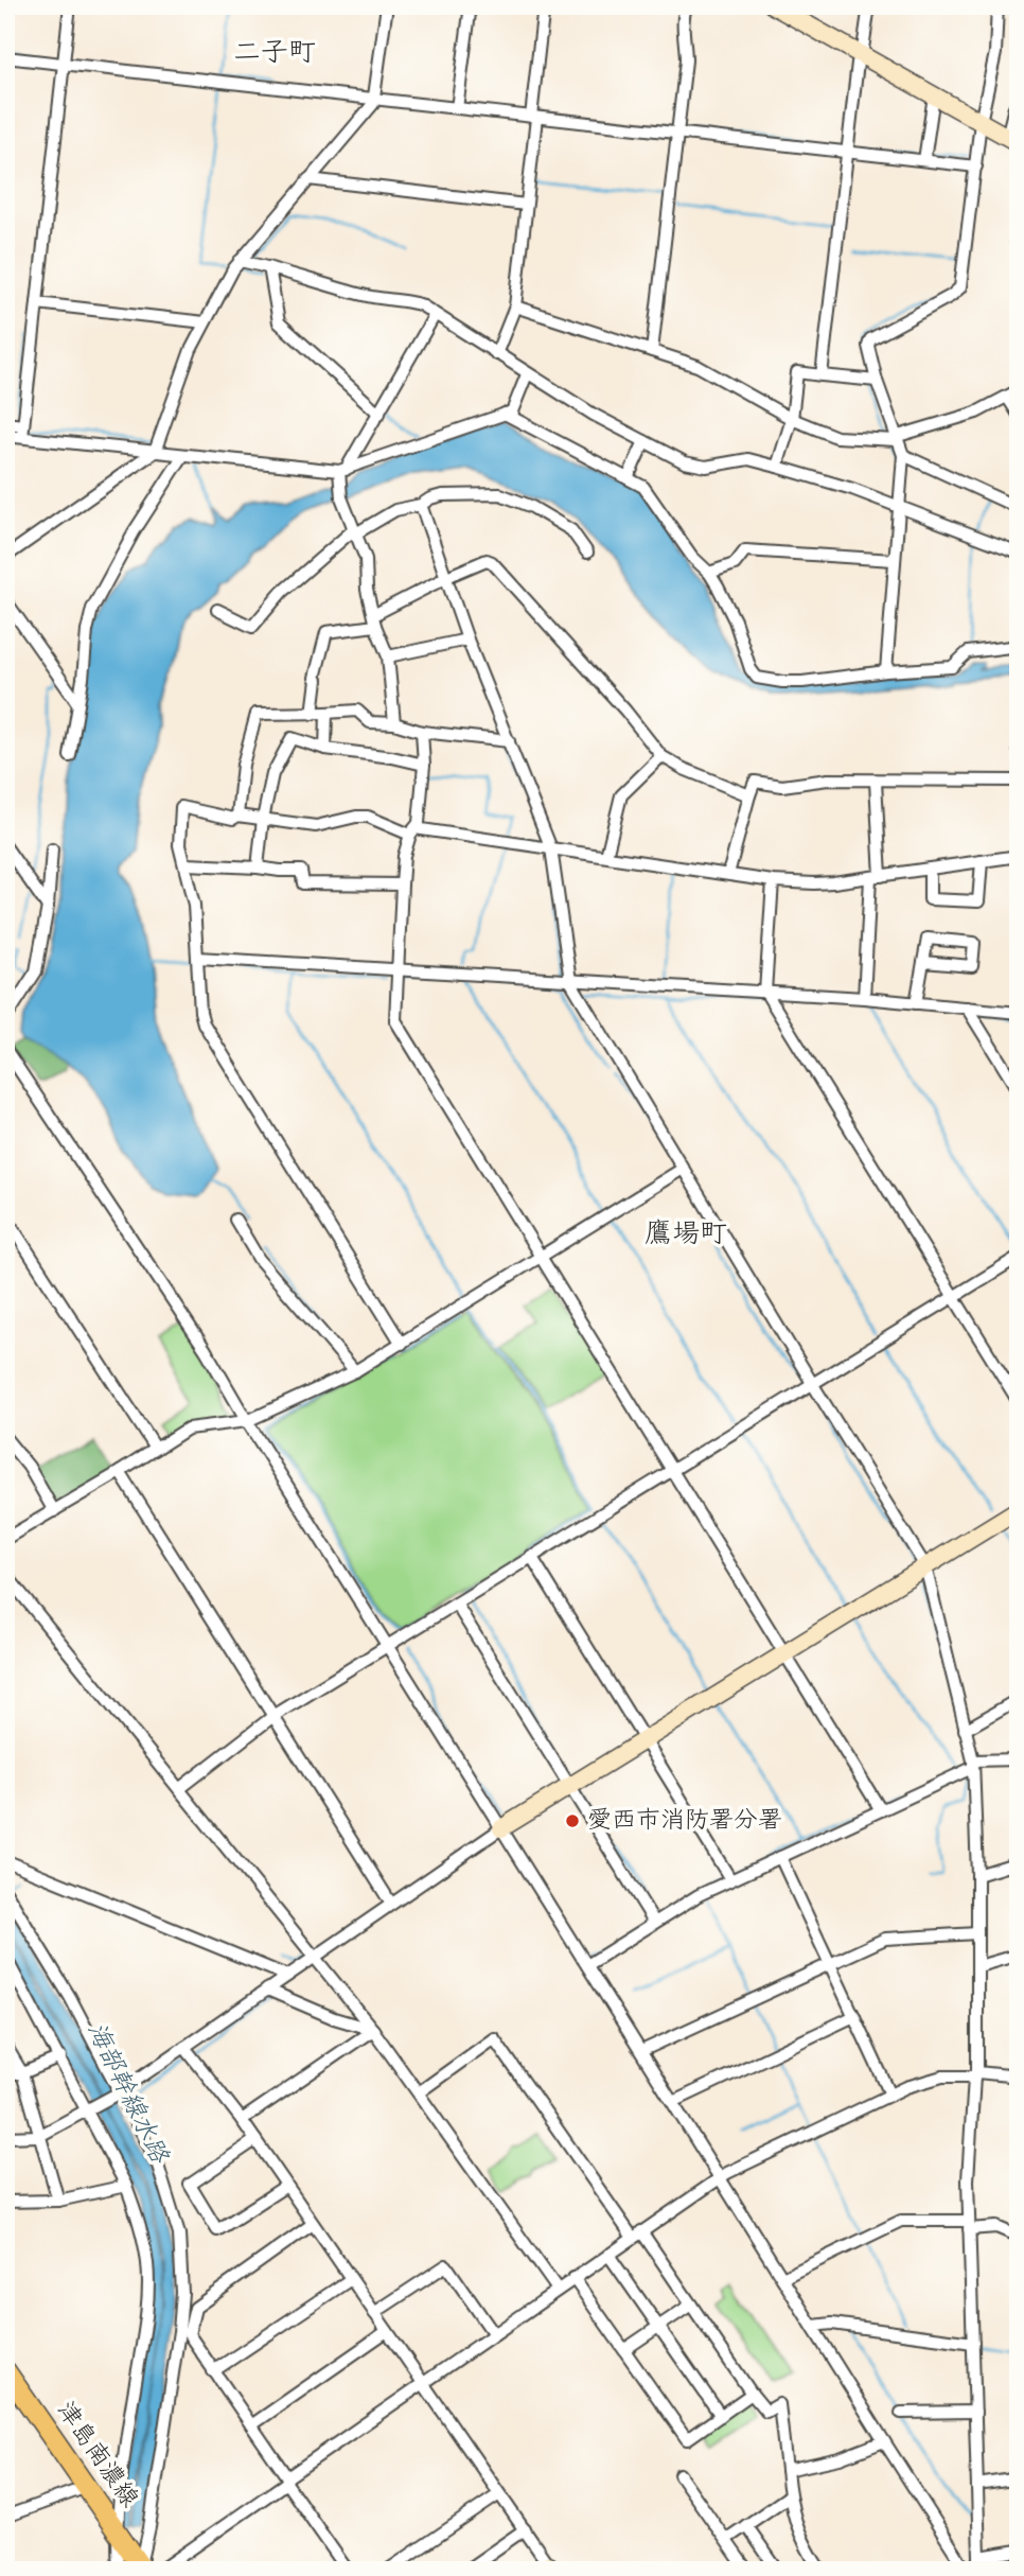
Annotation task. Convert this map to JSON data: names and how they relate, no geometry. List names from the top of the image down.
{
  "streets": {
    "main road": ["津島南濃線"]
  },
  "districts": ["二子町", "鷹場町"],
  "water": ["海部幹線水路"],
  "places": ["愛西市消防署分署"]
}
